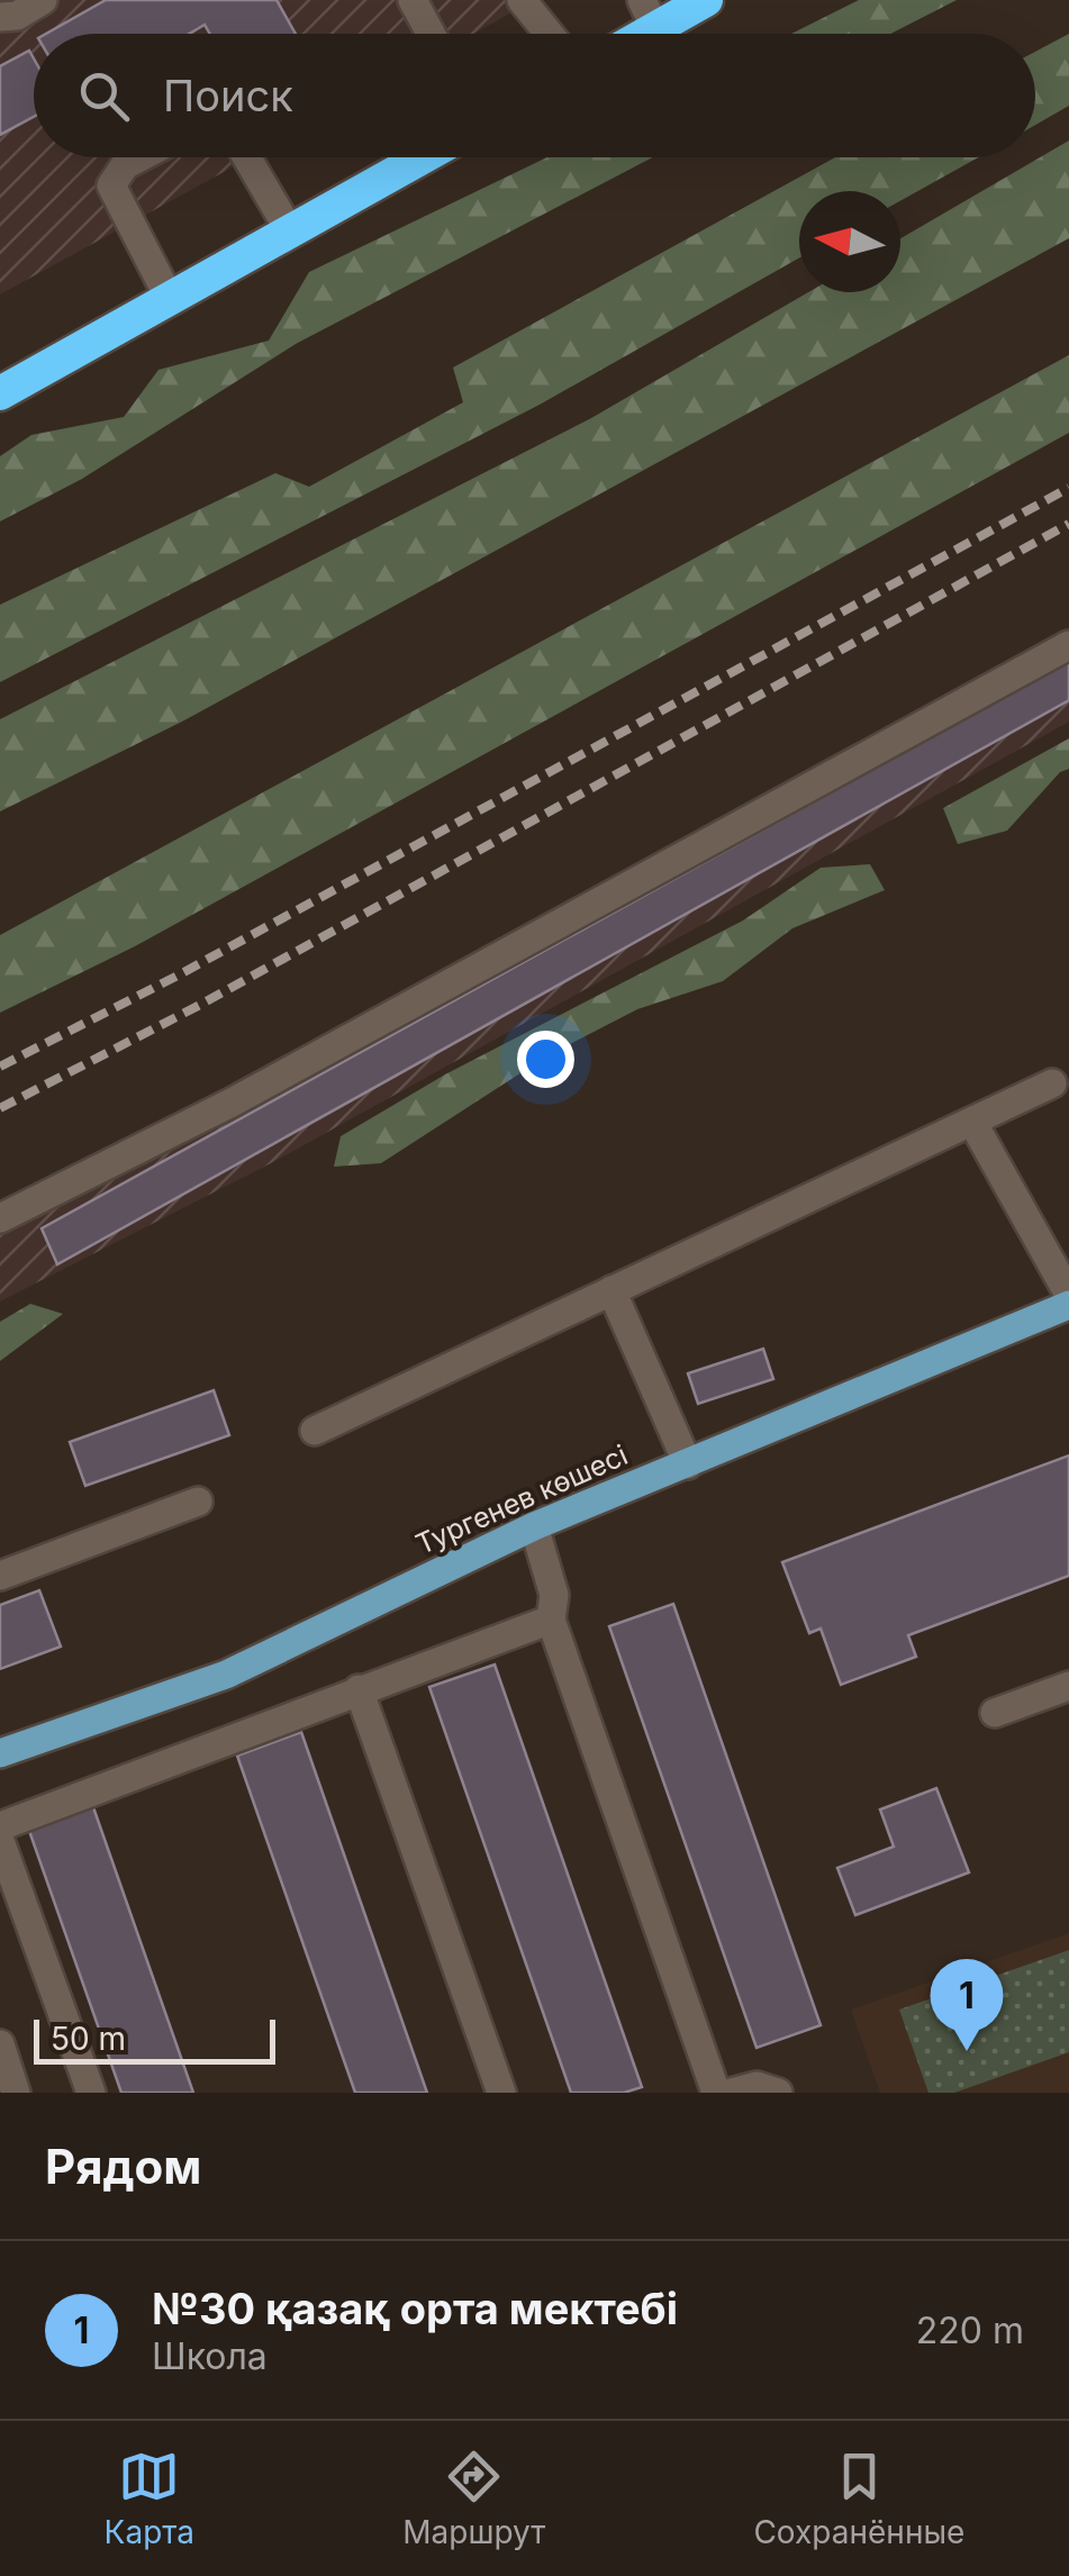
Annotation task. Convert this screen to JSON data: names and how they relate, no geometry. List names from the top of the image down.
{
  "streets": {
    "main road": ["Тургенев көшесі"]
  },
  "scale_bar": "50 m",
  "north": "left",
  "page": {
    "search": "Поиск",
    "pins": "1",
    "scale": "50 m",
    "heading": "Рядом",
    "list": [
      {
        "mark": "1",
        "name": "№30 қазақ орта мектебі",
        "note": "Школа",
        "value": "220 m"
      }
    ],
    "nav": ["Карта", "Маршрут", "Сохранённые"]
  }
}
